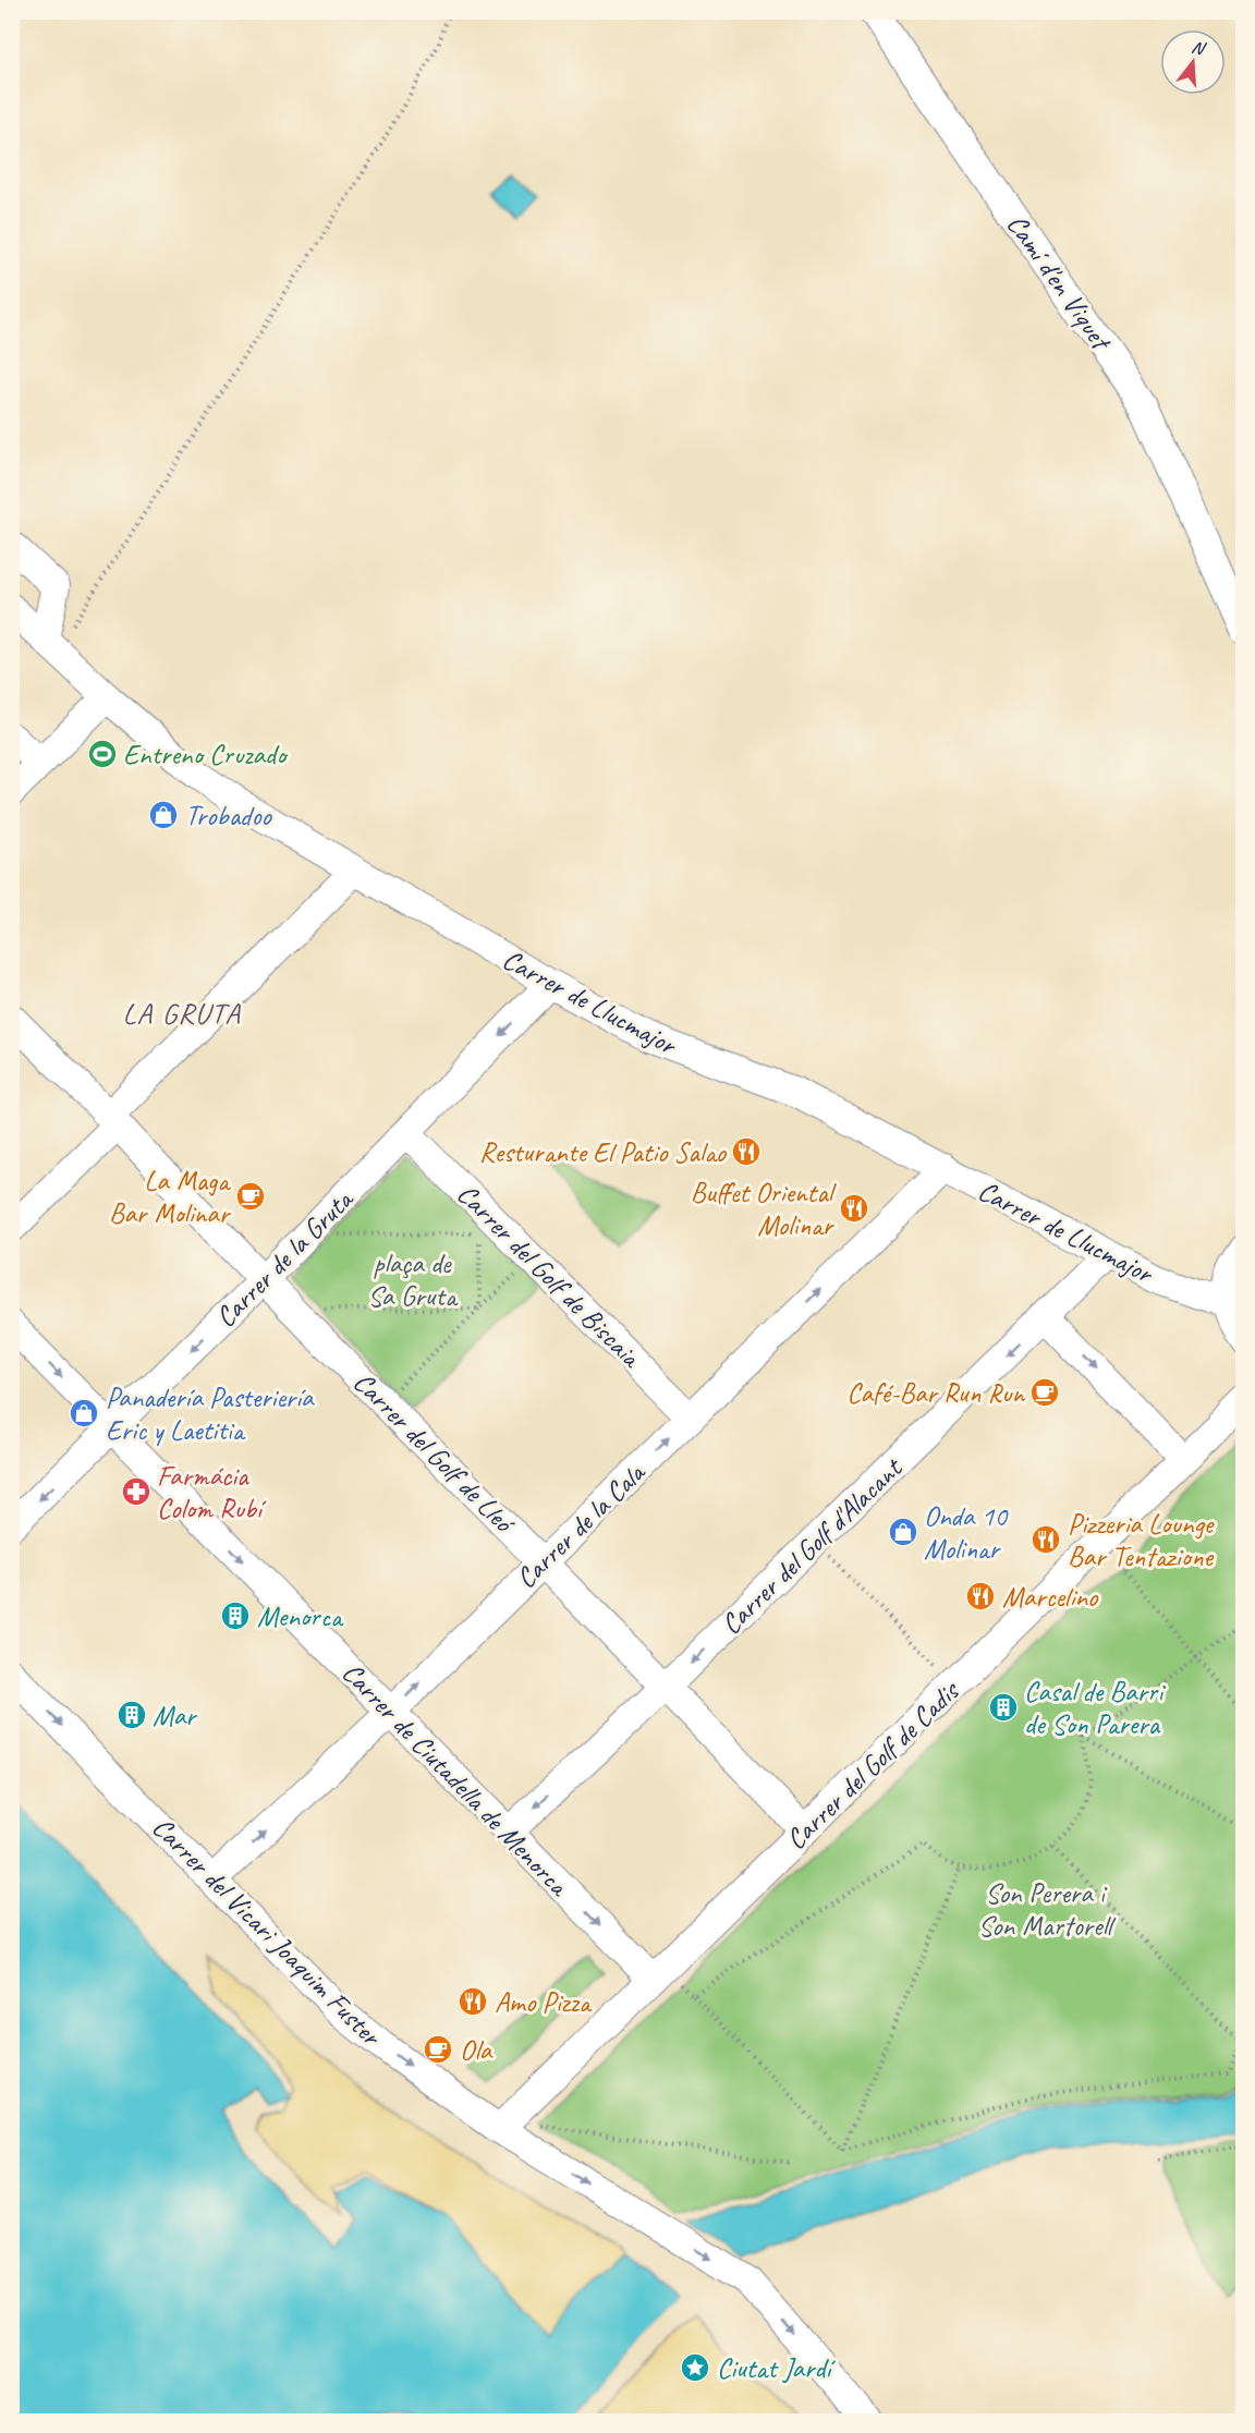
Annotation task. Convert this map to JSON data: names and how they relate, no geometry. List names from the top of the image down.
{
  "streets": {
    "street": [
      "Camí d'en Viquet",
      "Carrer de Llucmajor",
      "Carrer de la Gruta",
      "Carrer del Golf de Biscaia",
      "Carrer del Golf de Lleó",
      "Carrer de la Cala",
      "Carrer del Golf d'Alacant",
      "Carrer del Golf de Cadis",
      "Carrer de Ciutadella de Menorca",
      "Carrer del Vicari Joaquim Fuster"
    ]
  },
  "crossings": [
    ["Carrer de Llucmajor", "Carrer de la Gruta"],
    ["Carrer de Llucmajor", "Carrer de la Cala"],
    ["Carrer de Llucmajor", "Carrer del Golf d'Alacant"],
    ["Carrer de la Gruta", "Carrer del Golf de Biscaia"],
    ["Carrer de la Gruta", "Carrer del Golf de Lleó"],
    ["Carrer de la Gruta", "Carrer de Ciutadella de Menorca"],
    ["Carrer del Golf de Biscaia", "Carrer de la Cala"],
    ["Carrer del Golf de Lleó", "Carrer de la Cala"],
    ["Carrer del Golf de Lleó", "Carrer del Golf d'Alacant"],
    ["Carrer del Golf de Lleó", "Carrer del Golf de Cadis"],
    ["Carrer de la Cala", "Carrer de Ciutadella de Menorca"],
    ["Carrer de la Cala", "Carrer del Vicari Joaquim Fuster"],
    ["Carrer del Golf d'Alacant", "Carrer de Ciutadella de Menorca"],
    ["Carrer del Golf de Cadis", "Carrer de Ciutadella de Menorca"],
    ["Carrer del Golf de Cadis", "Carrer del Vicari Joaquim Fuster"]
  ],
  "one_way": [
    "Carrer de la Cala",
    "Carrer del Golf d'Alacant",
    "Carrer de Ciutadella de Menorca",
    "Carrer del Vicari Joaquim Fuster"
  ],
  "districts": ["LA GRUTA"],
  "parks": ["plaça de Sa Gruta", "Son Perera i Son Martorell"],
  "places": {
    "sports": ["Entreno Cruzado"],
    "shop": ["Trobadoo", "Panadería Pasteriería Eric y Laetitia", "Onda 10 Molinar"],
    "restaurant": [
      "Resturante El Patio Salao",
      "Buffet Oriental Molinar",
      "Pizzeria Lounge Bar Tentazione",
      "Marcelino",
      "Amo Pizza"
    ],
    "cafe": ["La Maga Bar Molinar", "Café-Bar Run Run", "Ola"],
    "pharmacy": ["Farmácia Colom Rubí"],
    "building": ["Menorca", "Casal de Barri de Son Parera", "Mar"],
    "place": ["Ciutat Jardí"]
  },
  "north": "top"
}
